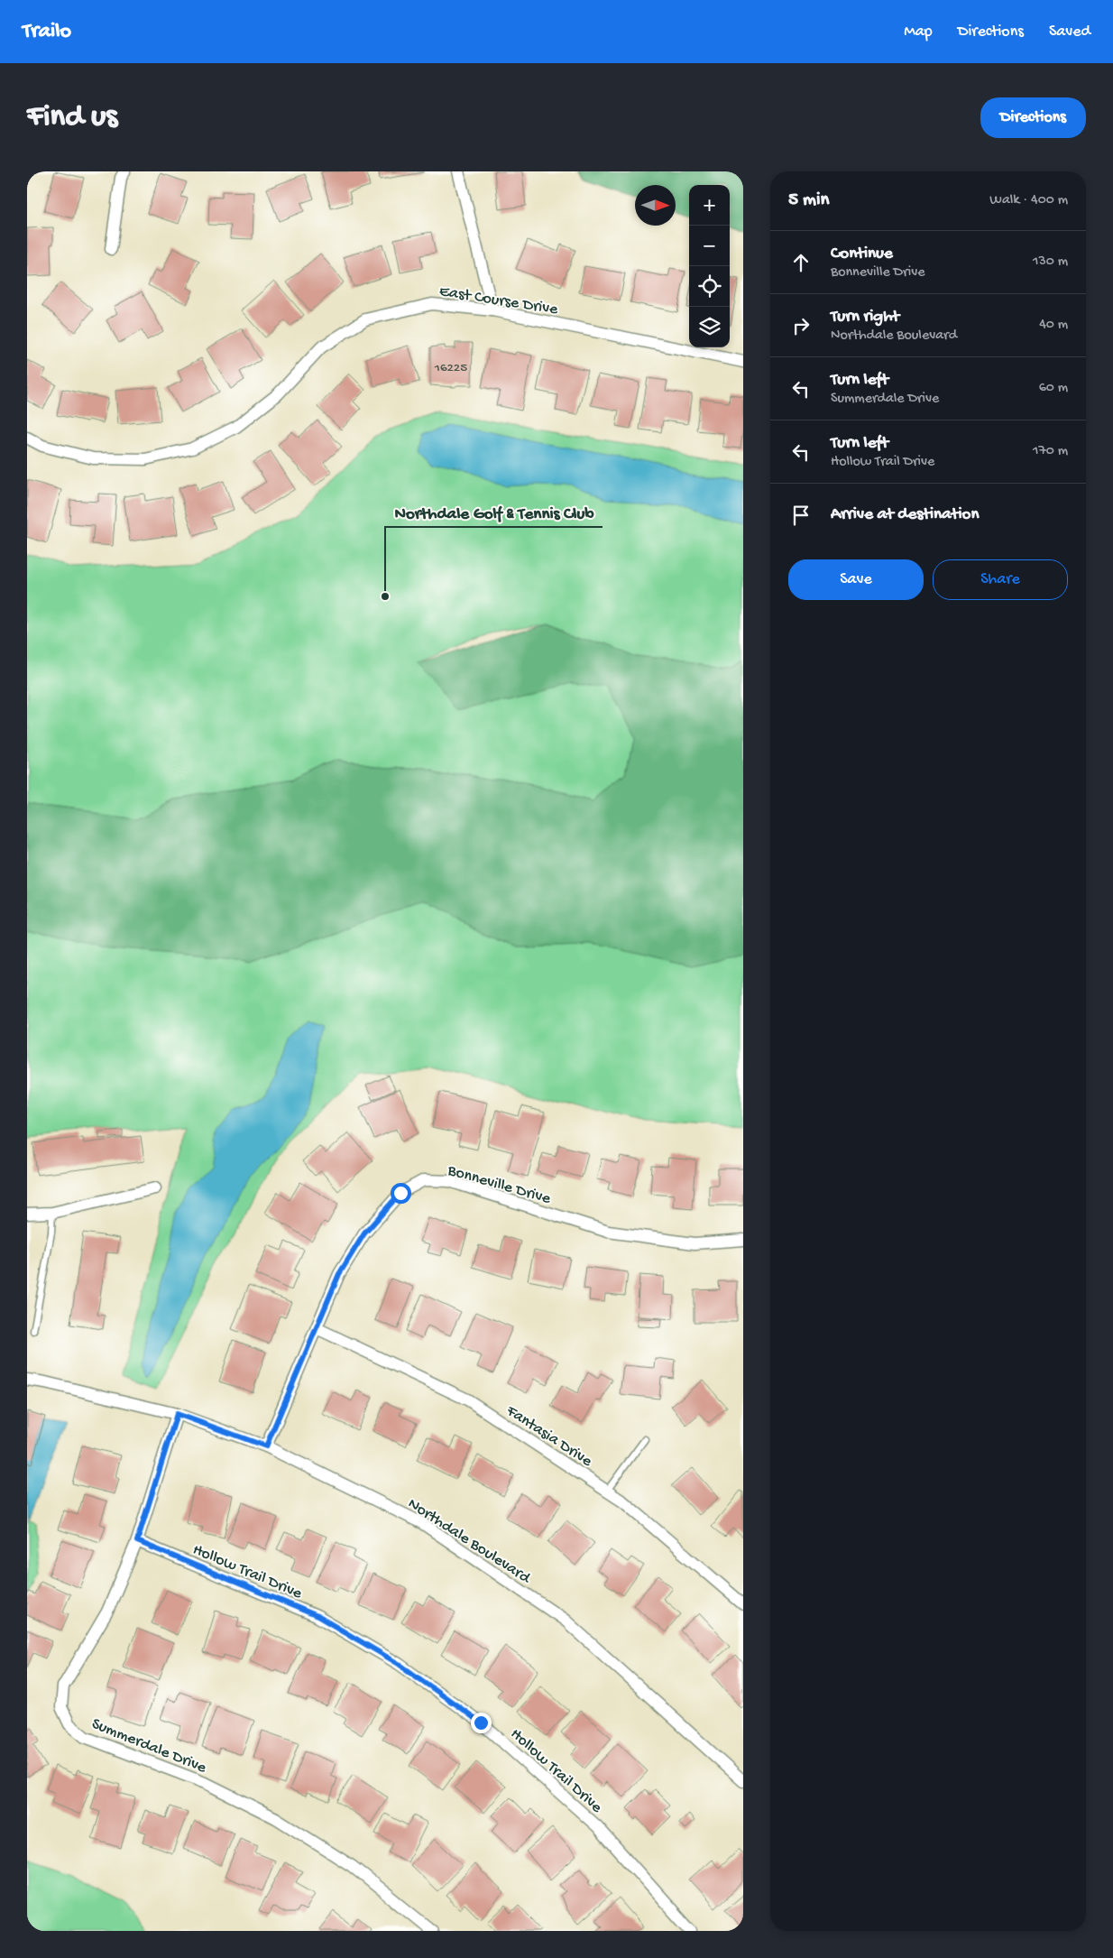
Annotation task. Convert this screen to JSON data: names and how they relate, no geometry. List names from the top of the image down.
{
  "streets": {
    "street": [
      "East Course Drive",
      "Bonneville Drive",
      "Fantasia Drive",
      "Northdale Boulevard",
      "Hollow Trail Drive",
      "Summerdale Drive"
    ]
  },
  "crossings": [
    ["Bonneville Drive", "Fantasia Drive"],
    ["Bonneville Drive", "Northdale Boulevard"],
    ["Northdale Boulevard", "Summerdale Drive"],
    ["Hollow Trail Drive", "Summerdale Drive"]
  ],
  "places": ["Northdale Golf & Tennis Club"],
  "house_numbers": ["16225"],
  "north": "right",
  "page": {
    "header": "Trailo",
    "nav": ["Map", "Directions", "Saved"],
    "buttons": [
      "Directions",
      ["Save", "Share"]
    ],
    "title": "Find us",
    "heading": ["5 min", "Walk · 400 m"],
    "map_buttons": ["+", "−"],
    "list": [
      ["Continue", "Bonneville Drive", "130 m"],
      ["Turn right", "Northdale Boulevard", "40 m"],
      ["Turn left", "Summerdale Drive", "60 m"],
      ["Turn left", "Hollow Trail Drive", "170 m"],
      "Arrive at destination"
    ]
  }
}
